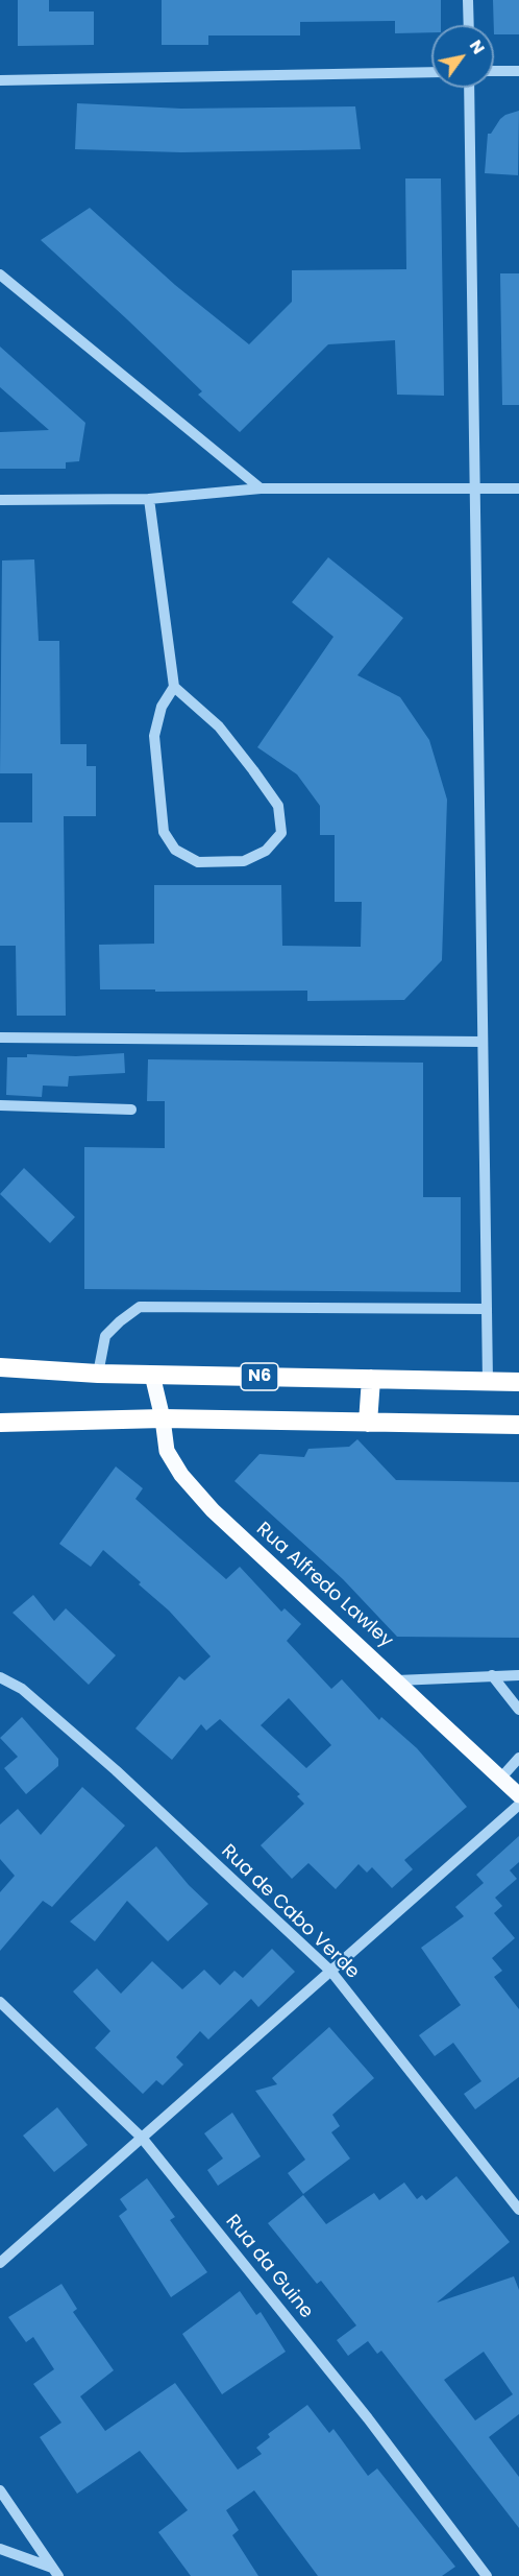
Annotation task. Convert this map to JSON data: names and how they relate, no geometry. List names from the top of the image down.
{
  "streets": {
    "highway": ["N6"],
    "main road": ["Rua Alfredo Lawley"],
    "street": ["Rua de Cabo Verde", "Rua da Guine"]
  },
  "crossings": [
    ["N6", "Rua Alfredo Lawley"]
  ],
  "north": "top right"
}
